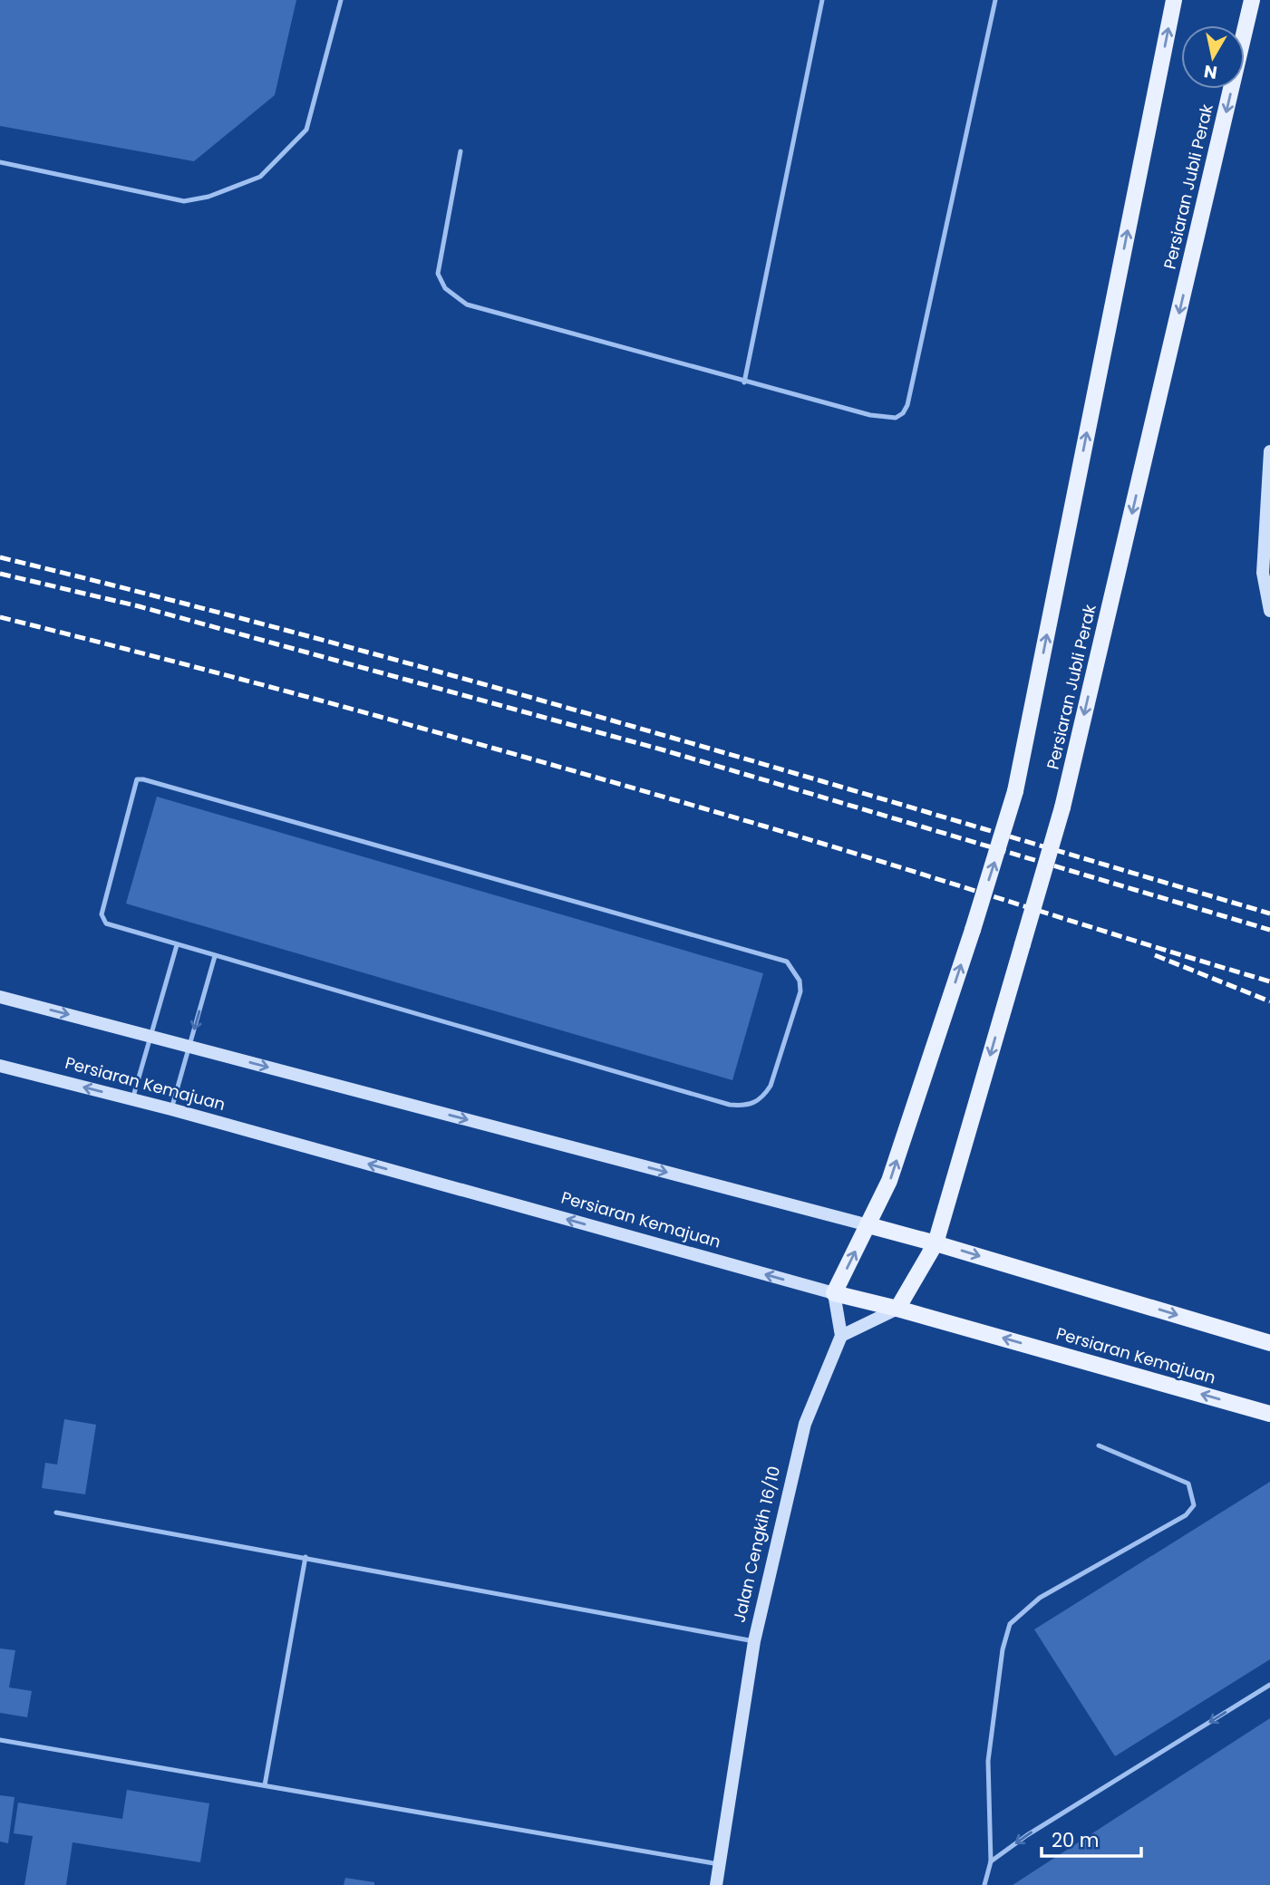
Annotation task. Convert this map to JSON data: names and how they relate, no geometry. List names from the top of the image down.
{
  "streets": {
    "main road": ["Persiaran Jubli Perak", "Persiaran Kemajuan", "Jalan Cengkih 16/10"]
  },
  "crossings": [
    ["Persiaran Jubli Perak", "Persiaran Kemajuan"]
  ],
  "scale_bar": "20 m",
  "north": "bottom"
}
